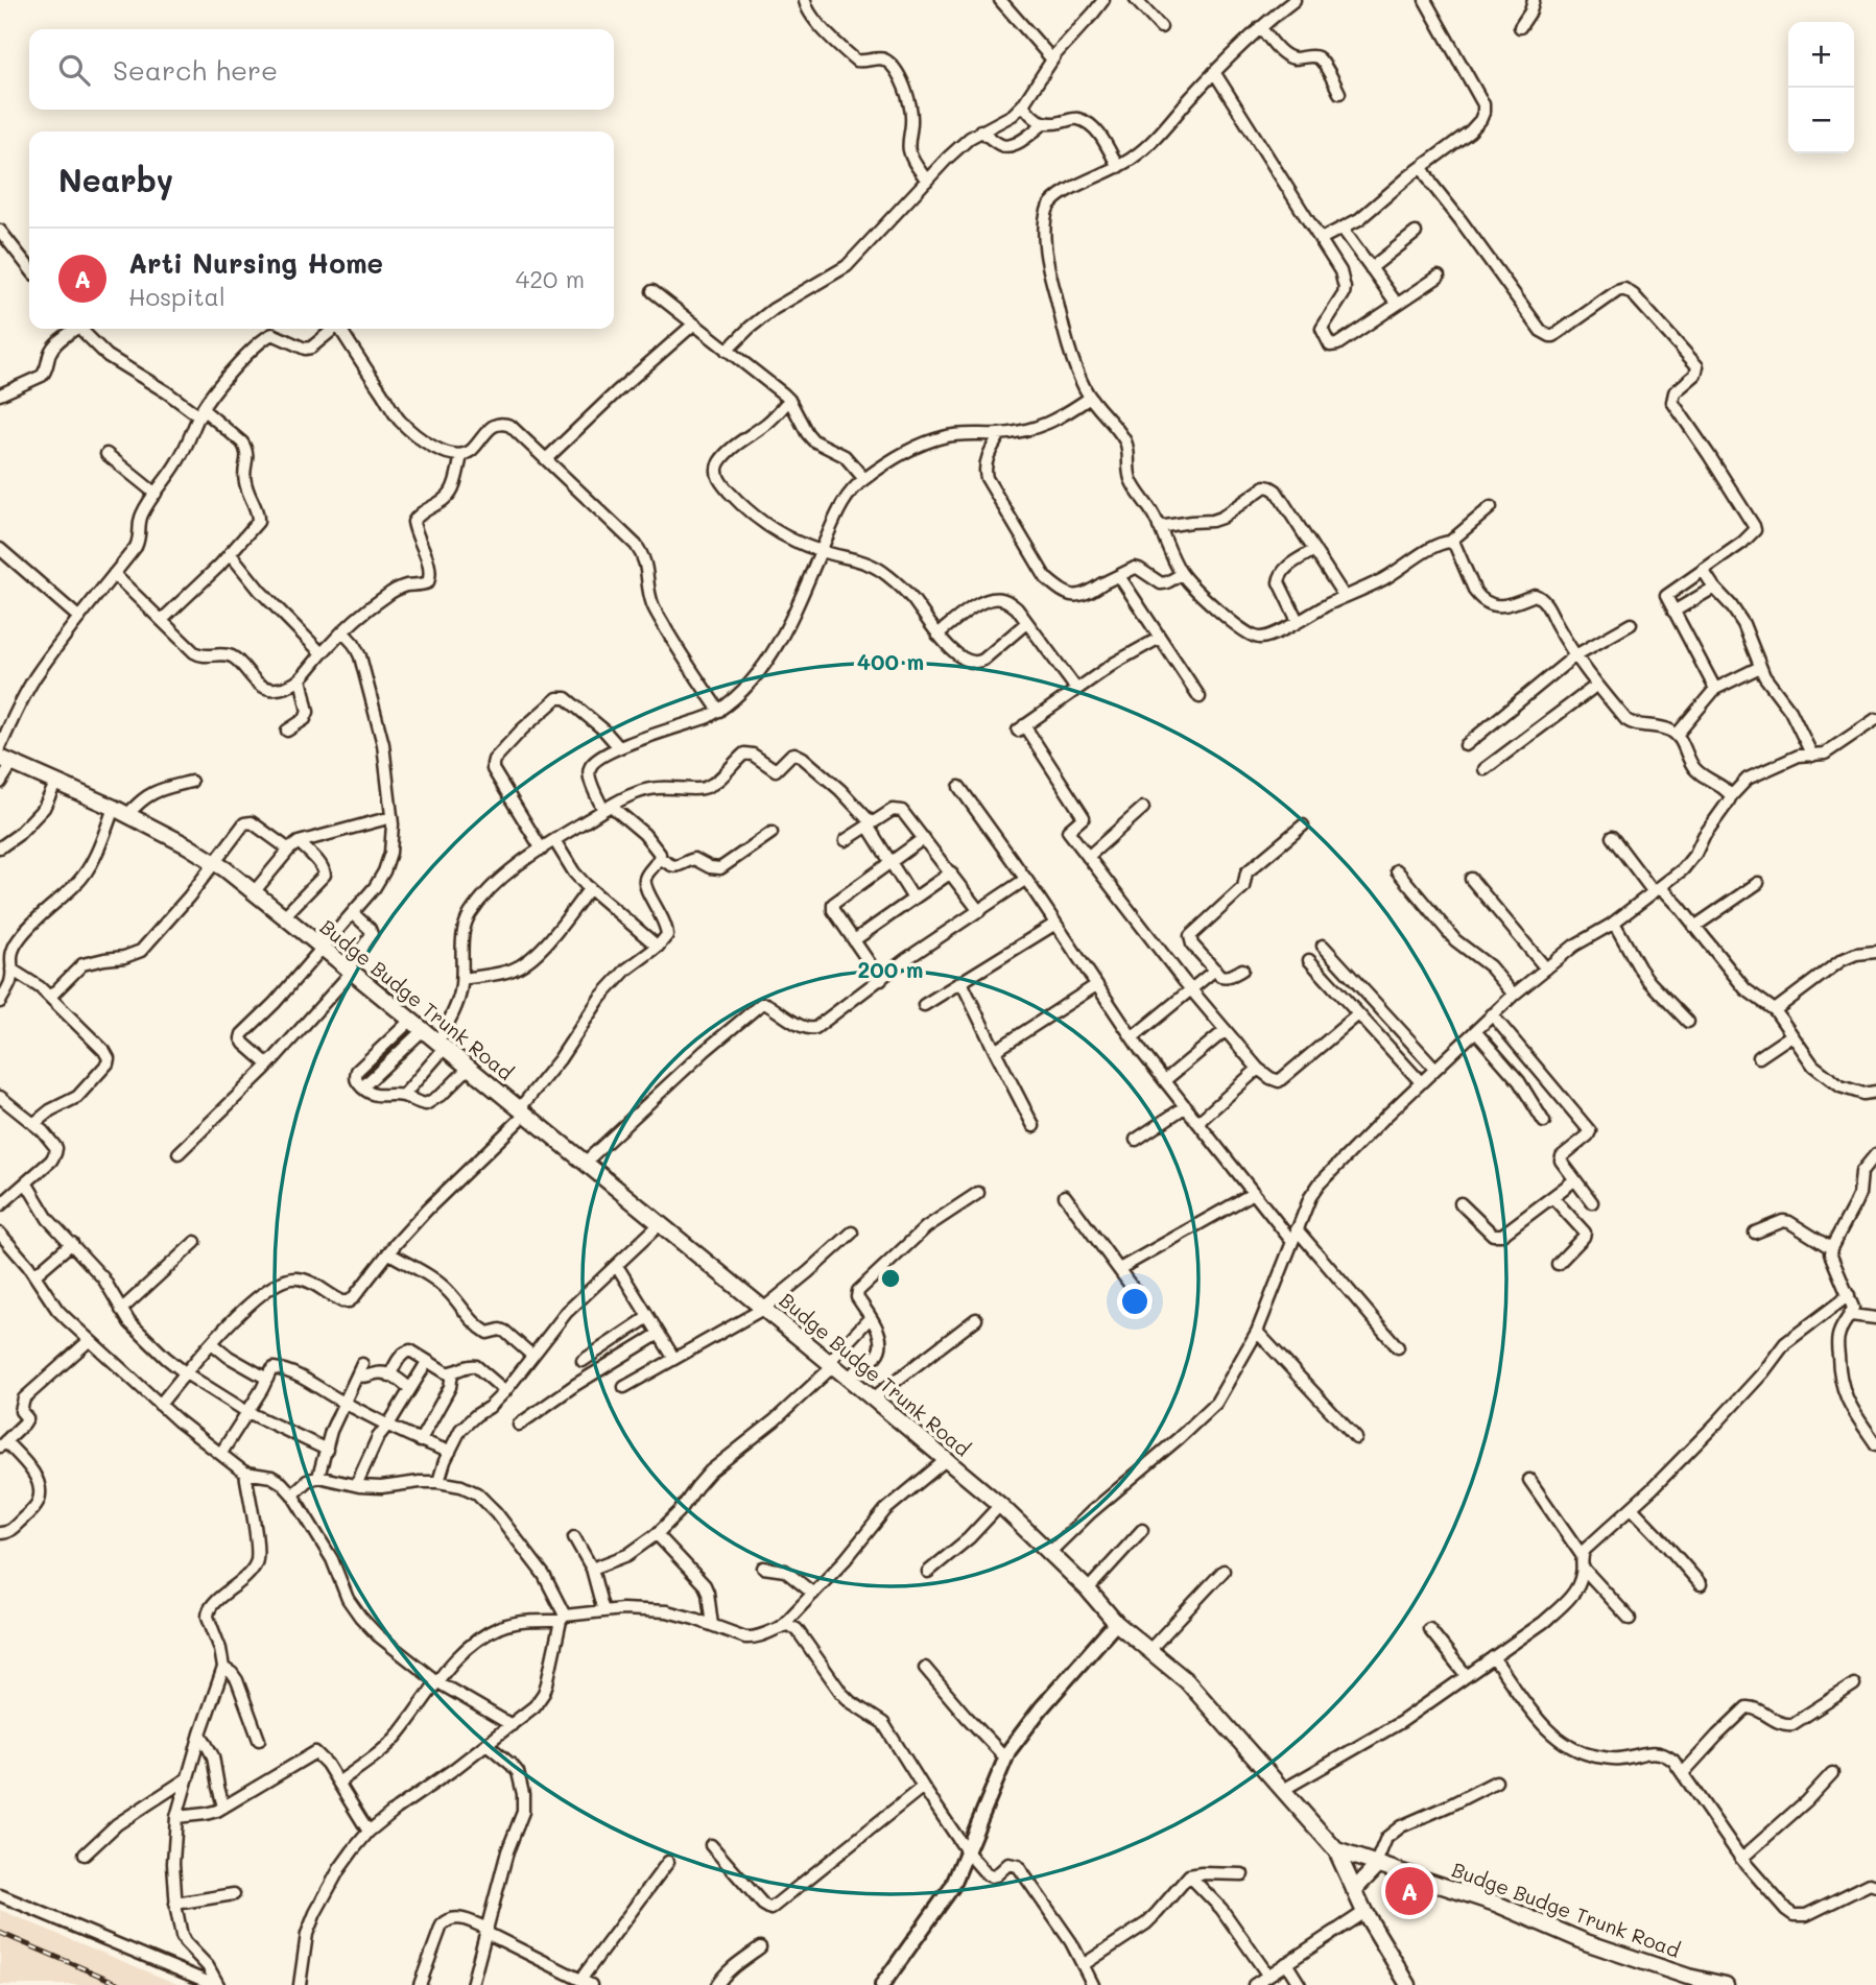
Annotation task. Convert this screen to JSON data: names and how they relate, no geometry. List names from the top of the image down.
{
  "streets": {
    "main road": ["Budge Budge Trunk Road"]
  },
  "page": {
    "map_buttons": ["+", "−"],
    "search": "Search here",
    "heading": "Nearby",
    "list": [
      {
        "mark": "A",
        "name": "Arti Nursing Home",
        "note": "Hospital",
        "value": "420 m"
      }
    ],
    "pins": "A"
  },
  "rings": ["400 m", "200 m"]
}
